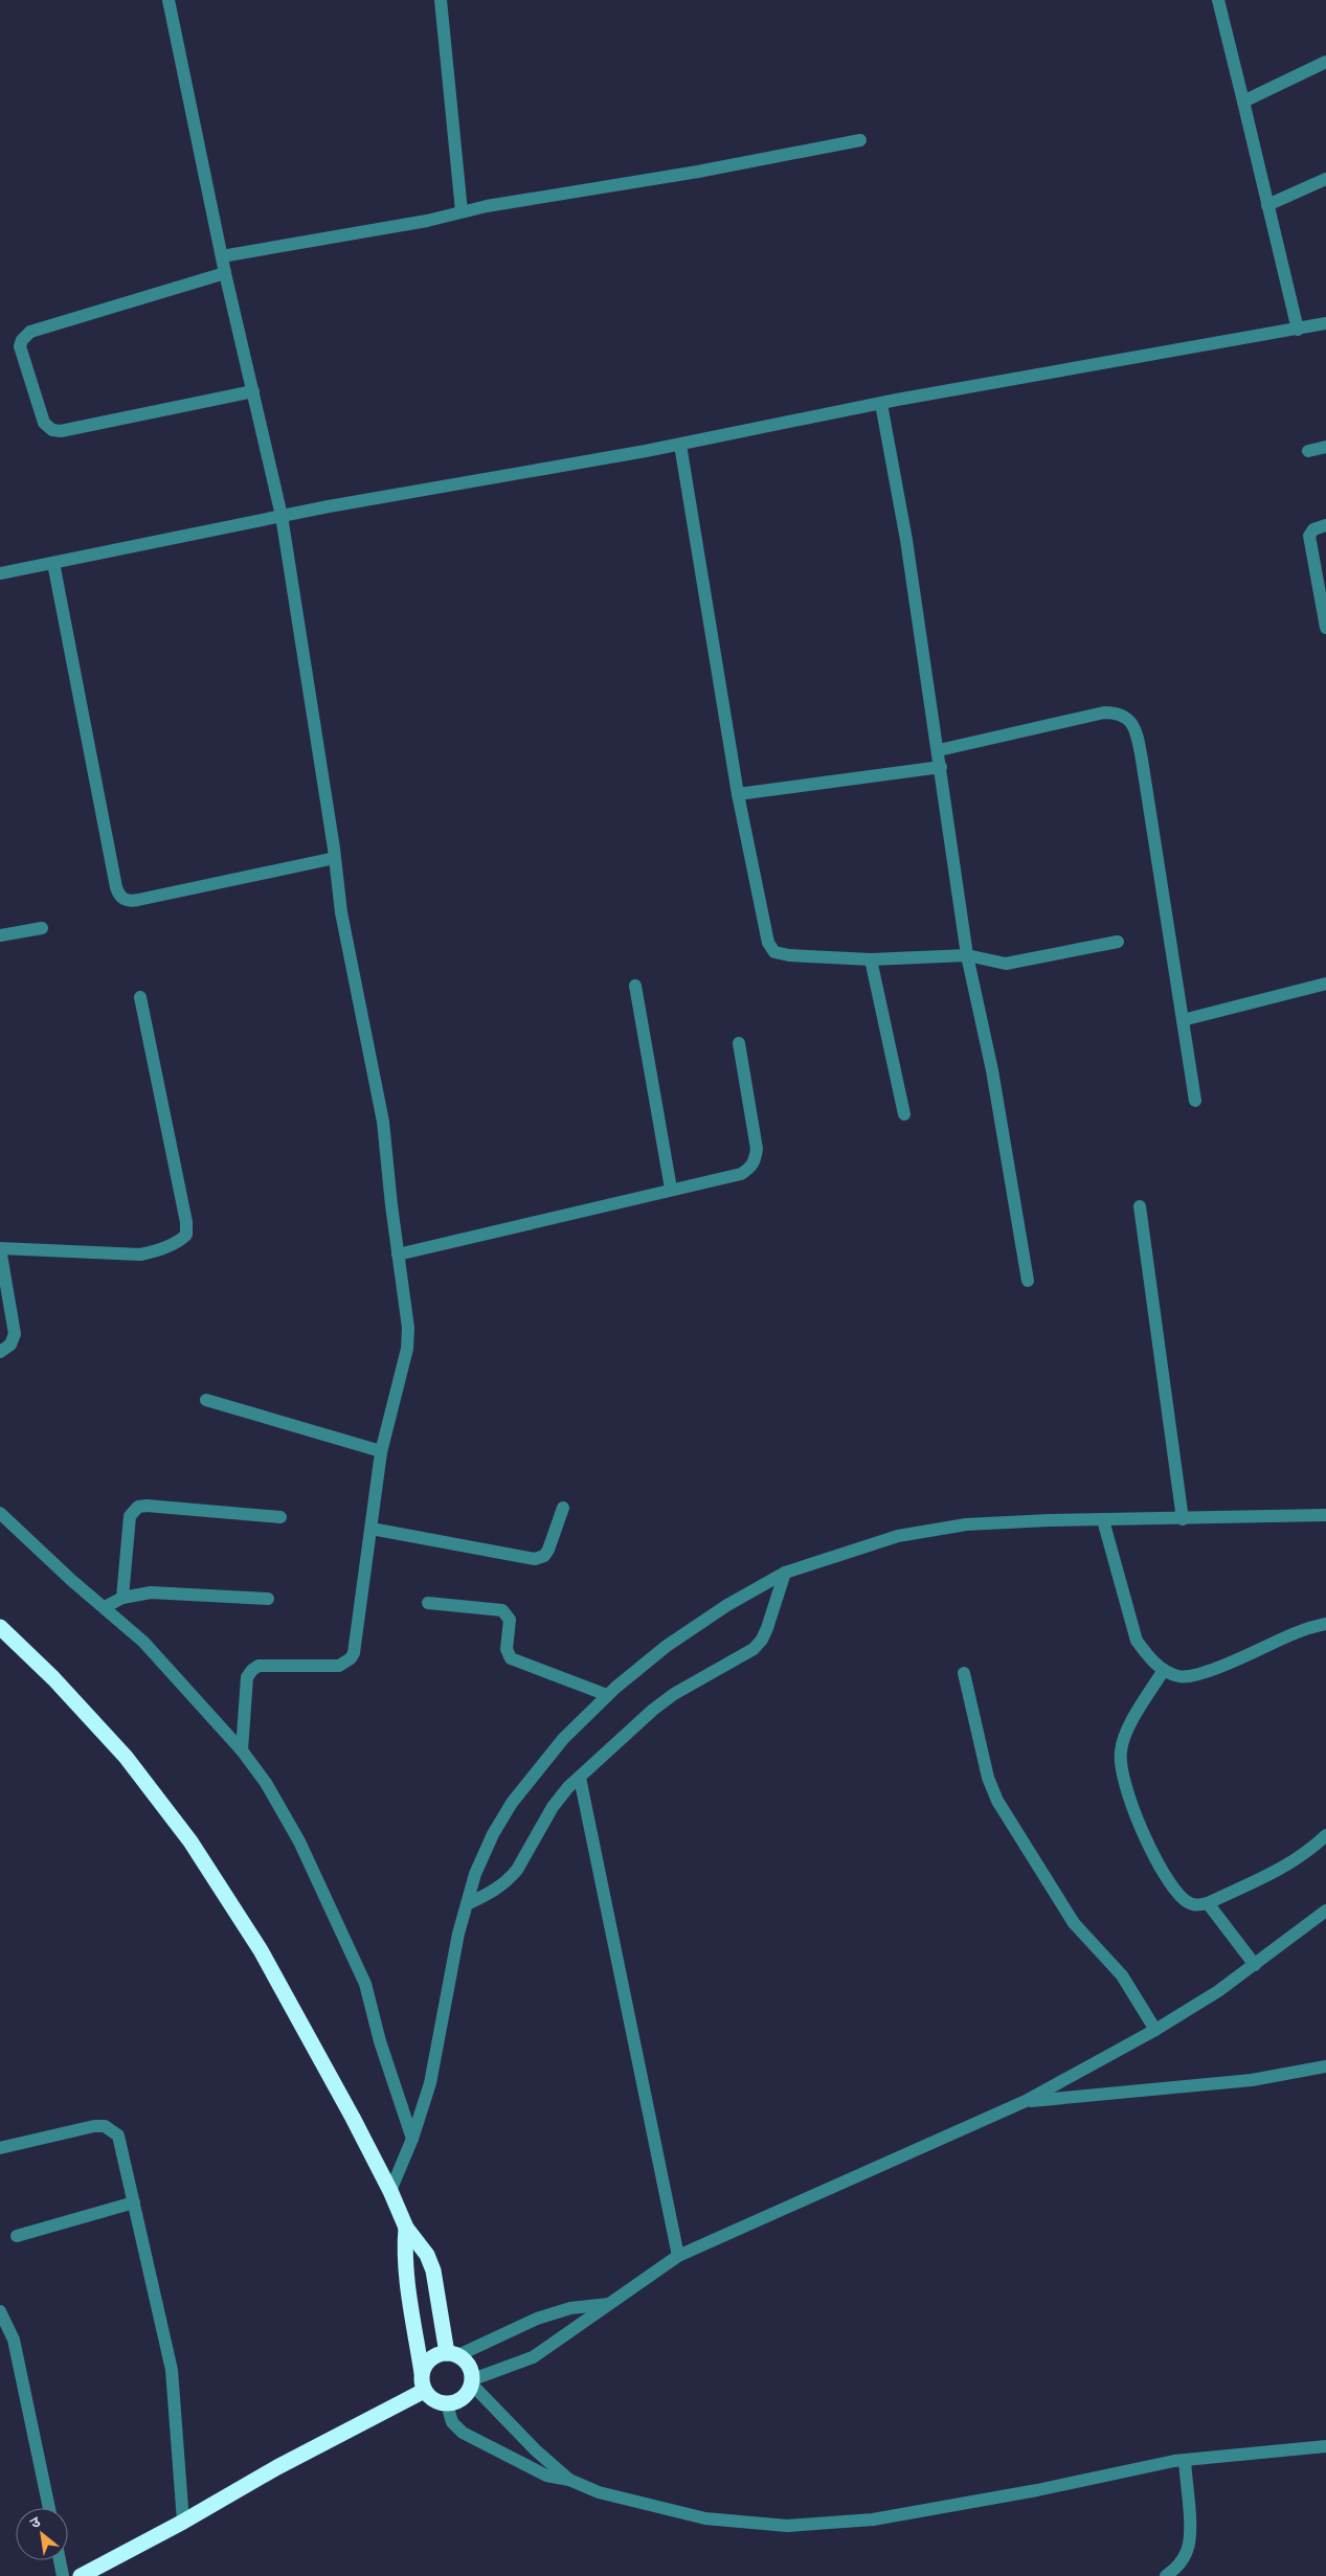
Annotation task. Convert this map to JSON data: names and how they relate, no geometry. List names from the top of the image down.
{
  "north": "top left"
}
